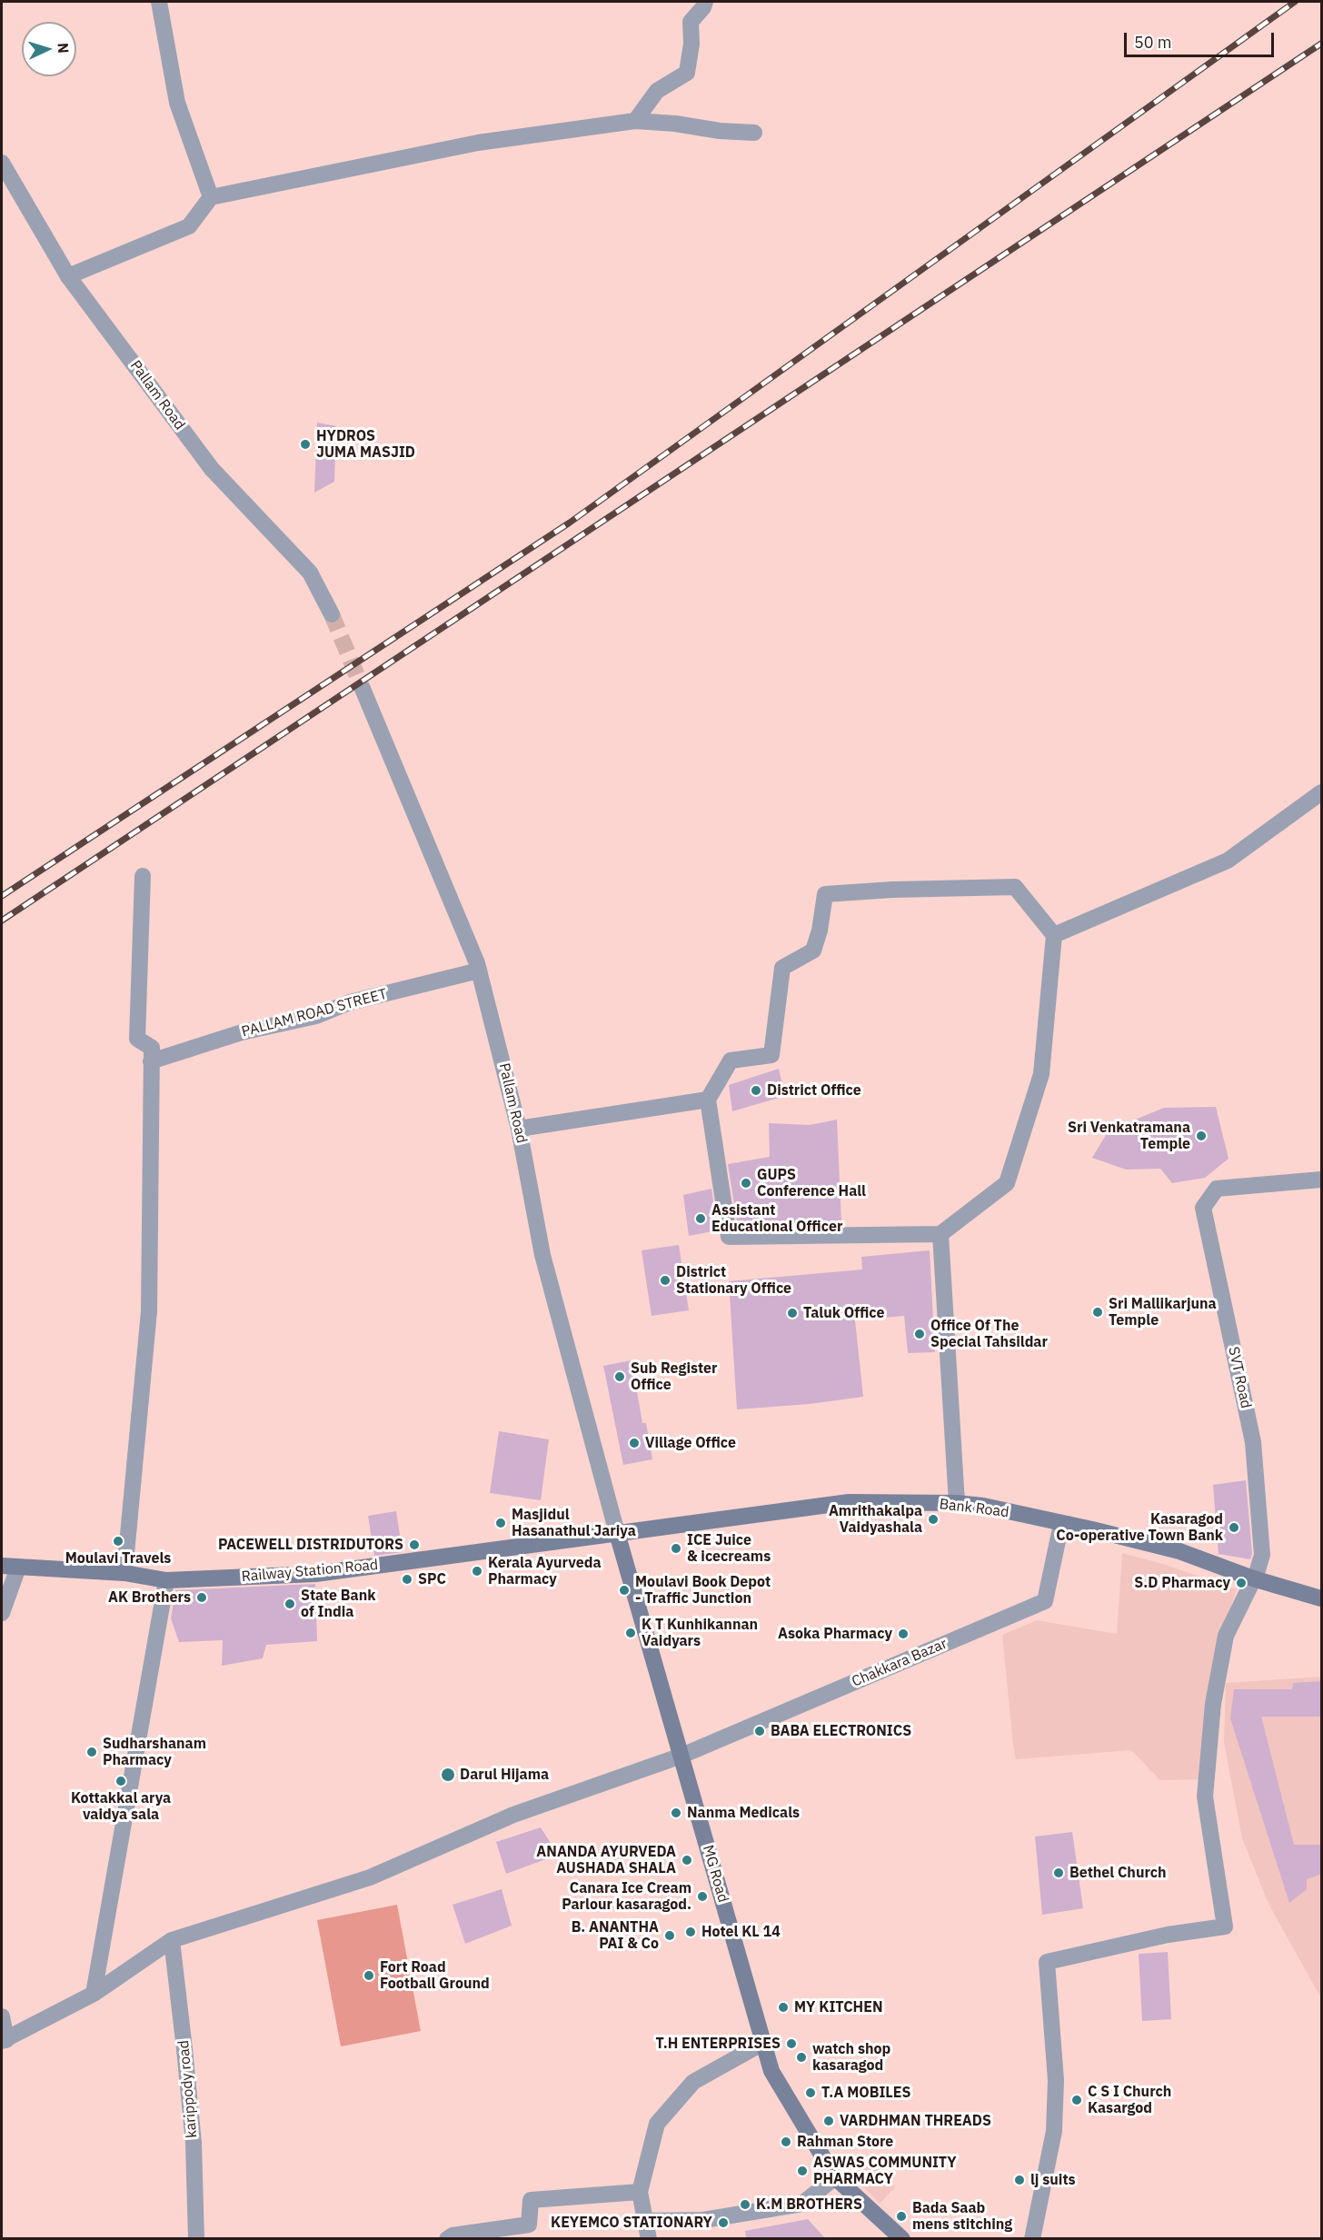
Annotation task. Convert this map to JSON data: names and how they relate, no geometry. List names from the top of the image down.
{
  "streets": {
    "main road": ["Bank Road", "Railway Station Road", "MG Road"],
    "street": [
      "Pallam Road",
      "PALLAM ROAD STREET",
      "SVT Road",
      "Chakkara Bazar",
      "karippody road"
    ]
  },
  "crossings": [
    ["Pallam Road", "PALLAM ROAD STREET"],
    ["Pallam Road", "Bank Road"],
    ["Pallam Road", "Railway Station Road"],
    ["Pallam Road", "MG Road"],
    ["SVT Road", "Bank Road"],
    ["Bank Road", "Railway Station Road"],
    ["Bank Road", "Chakkara Bazar"],
    ["Bank Road", "MG Road"],
    ["Railway Station Road", "MG Road"],
    ["Chakkara Bazar", "MG Road"]
  ],
  "places": [
    "HYDROS JUMA MASJID",
    "District Office",
    "Sri Venkatramana Temple",
    "GUPS Conference Hall",
    "Assistant Educational Officer",
    "District Stationary Office",
    "Sri Mallikarjuna Temple",
    "Taluk Office",
    "Office Of The Special Tahsildar",
    "Sub Register Office",
    "Village Office",
    "Amrithakalpa Vaidyashala",
    "Masjidul Hasanathul Jariya",
    "Kasaragod Co-operative Town Bank",
    "Moulavi Travels",
    "PACEWELL DISTRIDUTORS",
    "ICE Juice & icecreams",
    "Kerala Ayurveda Pharmacy",
    "SPC",
    "S.D Pharmacy",
    "Moulavi Book Depot - Traffic Junction",
    "AK Brothers",
    "State Bank of India",
    "K T Kunhikannan Vaidyars",
    "Asoka Pharmacy",
    "BABA ELECTRONICS",
    "Sudharshanam Pharmacy",
    "Darul Hijama",
    "Kottakkal arya vaidya sala",
    "Nanma Medicals",
    "ANANDA AYURVEDA AUSHADA SHALA",
    "Bethel Church",
    "Canara Ice Cream Parlour kasaragod.",
    "Hotel KL 14",
    "B. ANANTHA PAI & Co",
    "Fort Road Football Ground",
    "MY KITCHEN",
    "T.H ENTERPRISES",
    "watch shop kasaragod",
    "T.A MOBILES",
    "C S I Church Kasargod",
    "VARDHMAN THREADS",
    "Rahman Store",
    "ASWAS COMMUNITY PHARMACY",
    "lj suits",
    "K.M BROTHERS",
    "Bada Saab mens stitching",
    "KEYEMCO STATIONARY"
  ],
  "scale_bar": "50 m",
  "north": "right"
}
